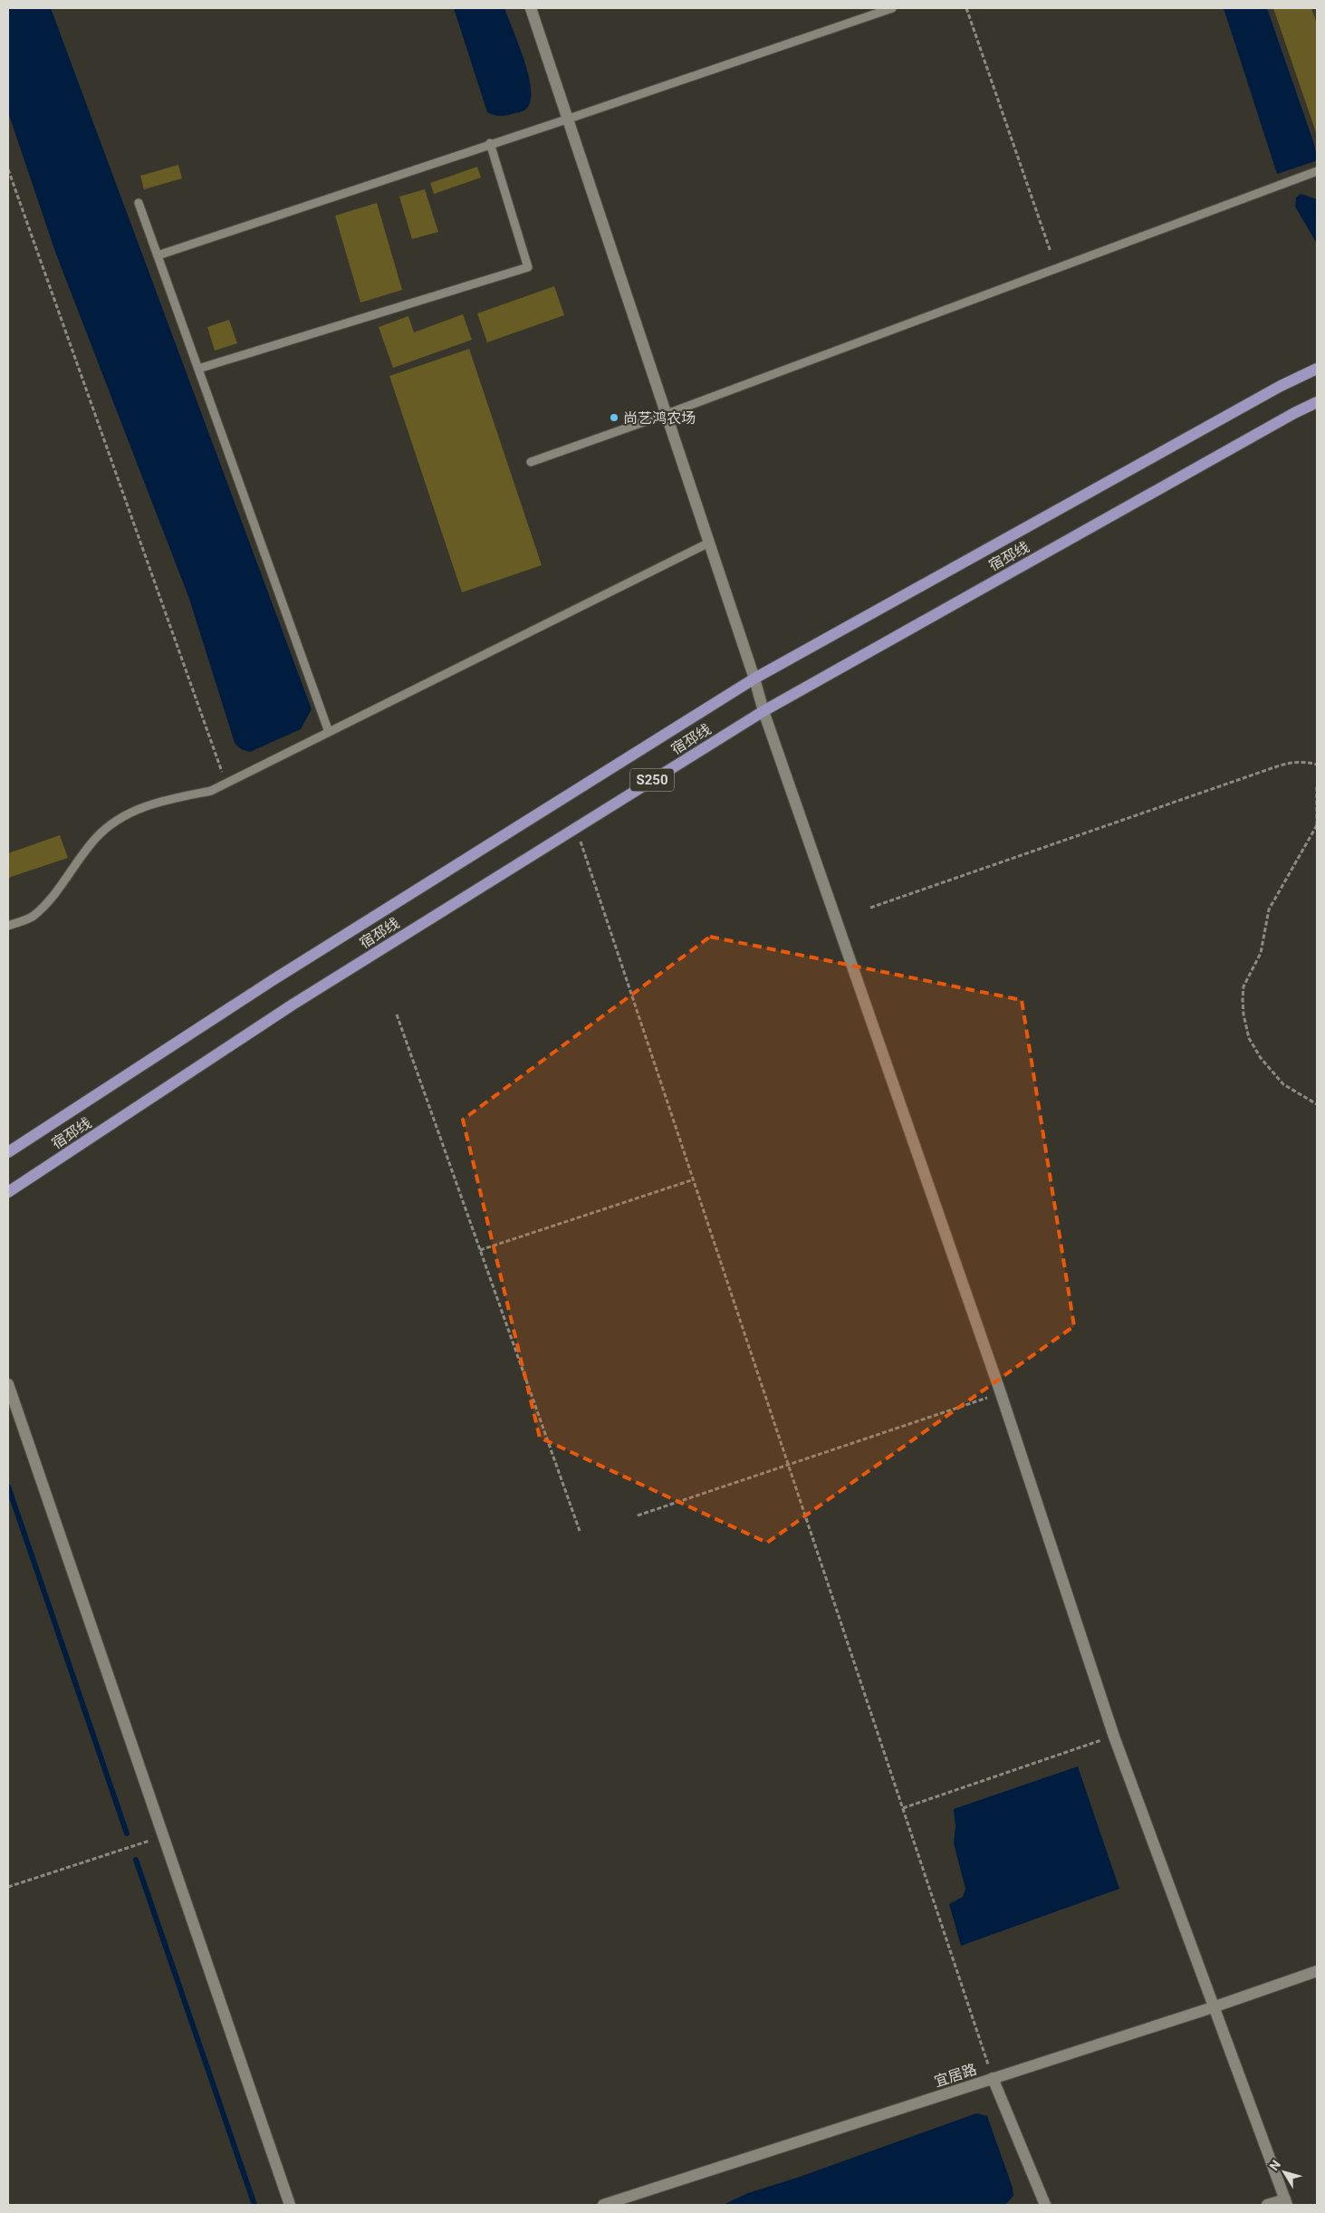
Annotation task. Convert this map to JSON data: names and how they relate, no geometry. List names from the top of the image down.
{
  "streets": {
    "main road": ["宿邳线", "S250"],
    "street": ["宜居路"]
  },
  "places": ["尚艺鸿农场"],
  "north": "top left"
}
